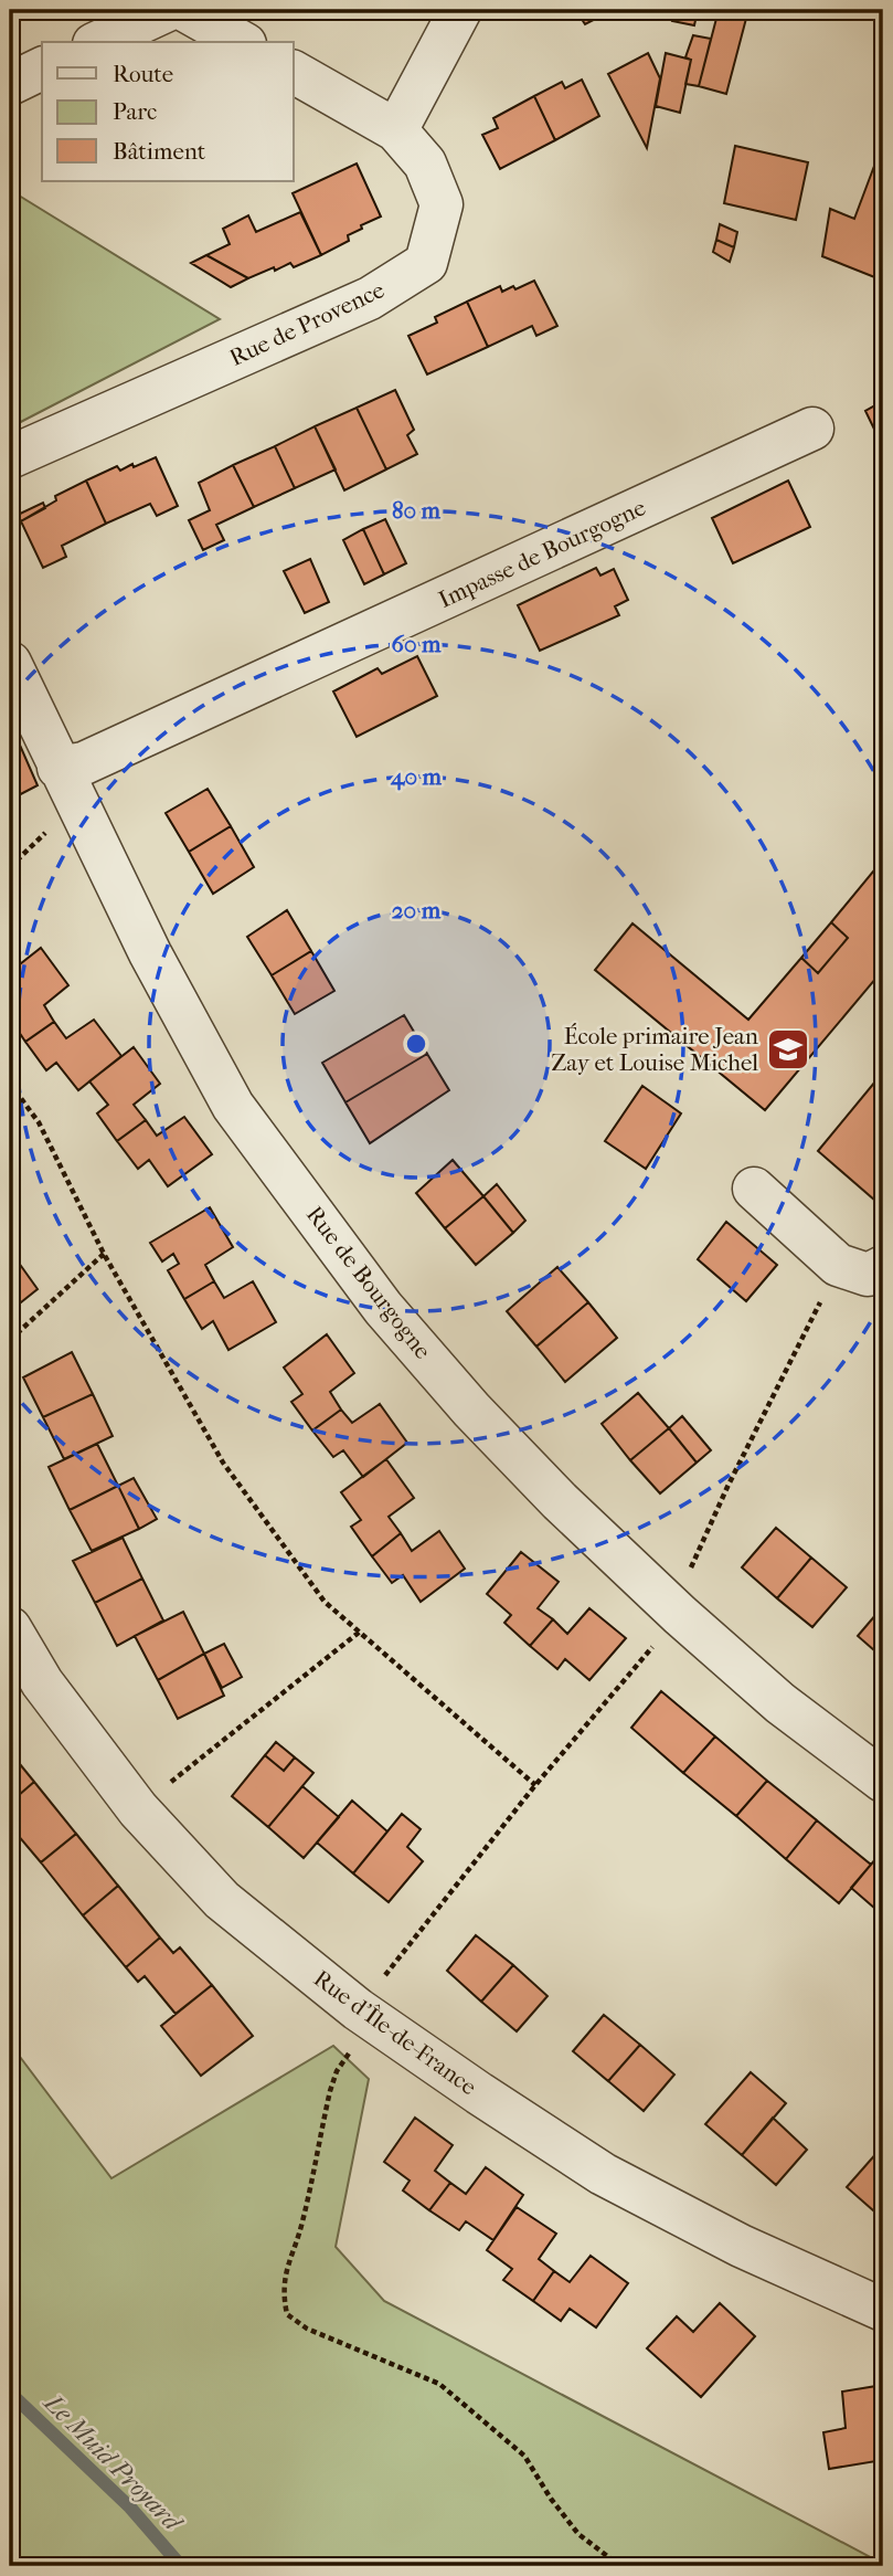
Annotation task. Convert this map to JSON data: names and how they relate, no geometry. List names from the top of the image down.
{
  "streets": {
    "street": [
      "Rue de Provence",
      "Impasse de Bourgogne",
      "Rue de Bourgogne",
      "Rue d'Île-de-France"
    ]
  },
  "crossings": [
    ["Impasse de Bourgogne", "Rue de Bourgogne"]
  ],
  "water": ["Le Muid Proyard"],
  "places": {
    "school or university": ["École primaire Jean Zay et Louise Michel"]
  },
  "legend": ["Route", "Parc", "Bâtiment"],
  "rings": [
    "80 m",
    "60 m",
    "40 m",
    "20 m"
  ]
}
